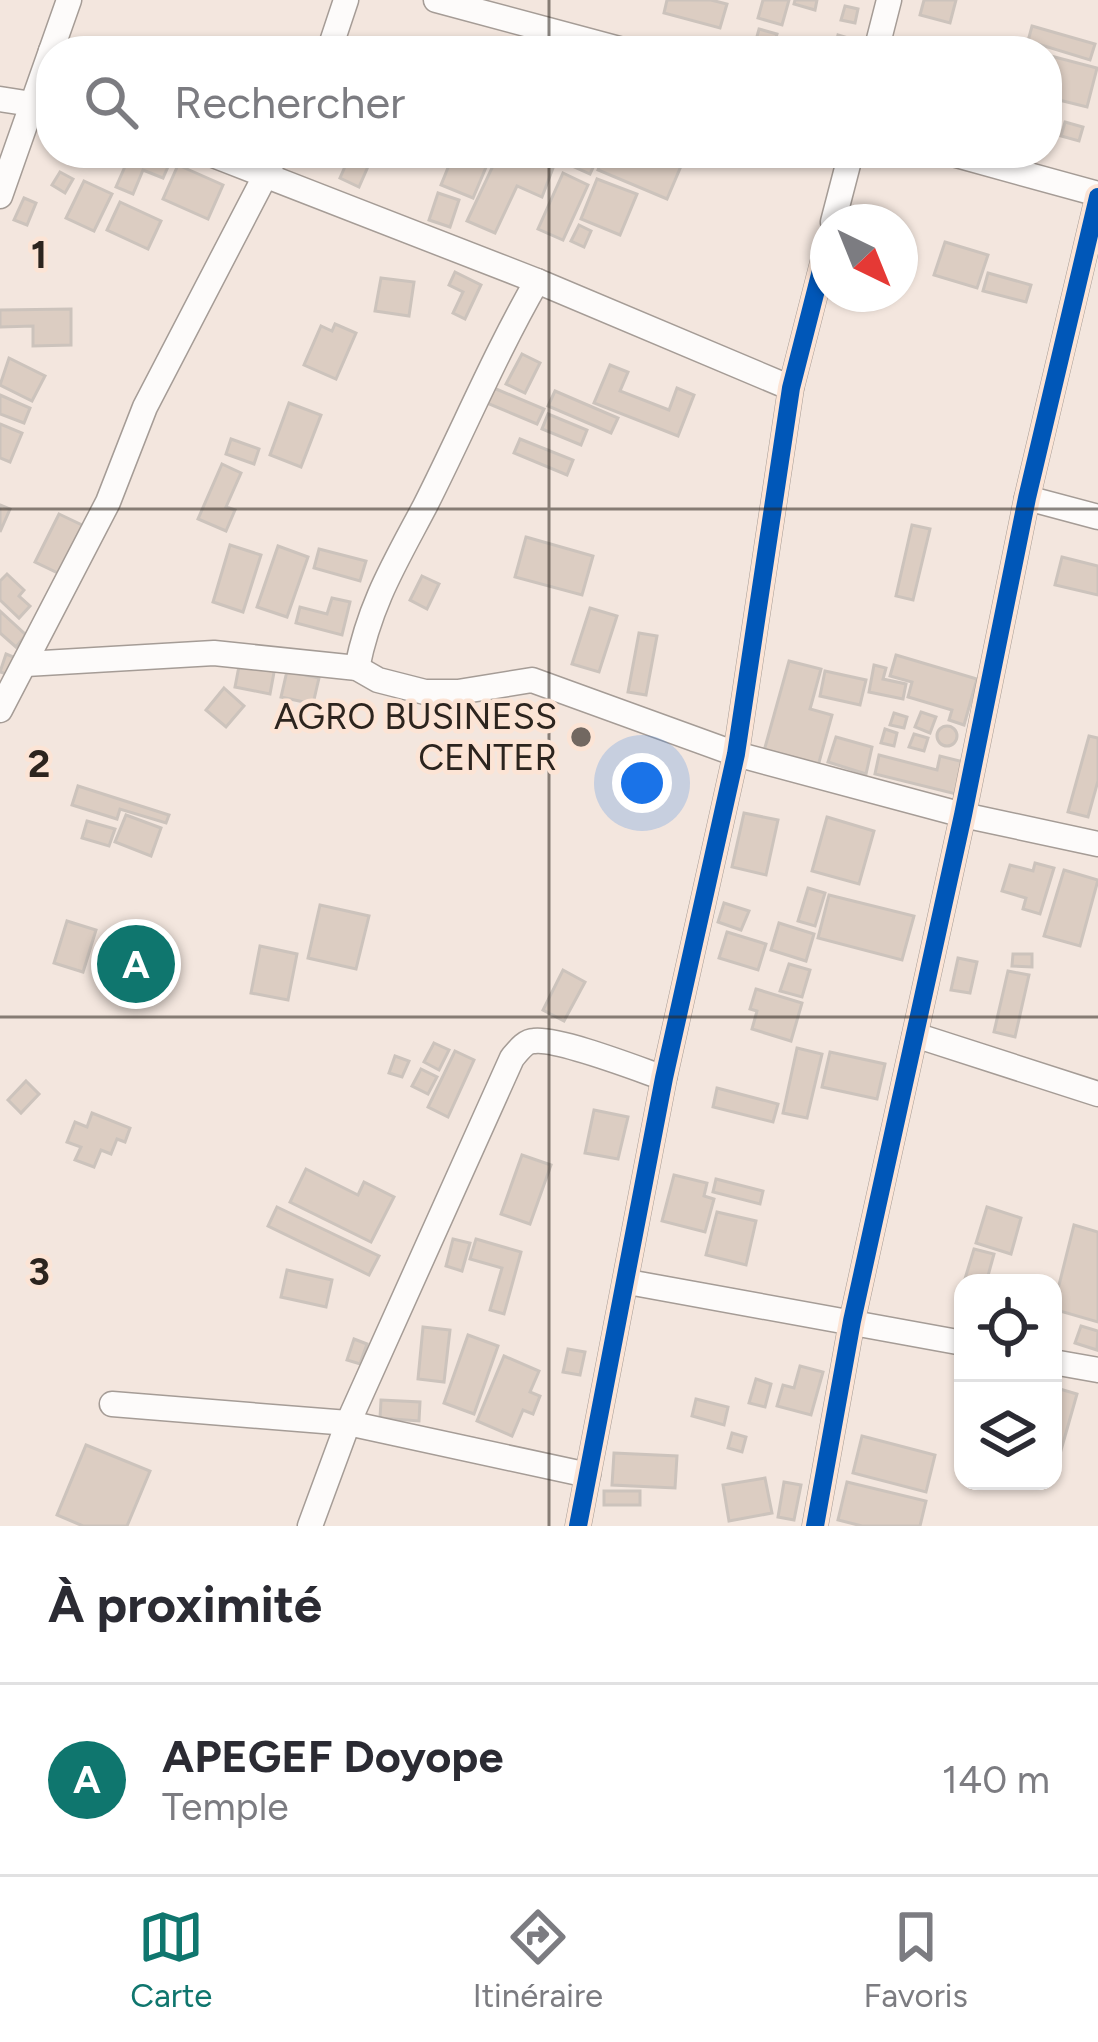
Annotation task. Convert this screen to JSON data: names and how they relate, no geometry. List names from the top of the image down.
{
  "places": ["AGRO BUSINESS CENTER"],
  "north": "bottom right",
  "page": {
    "search": "Rechercher",
    "pins": "A",
    "heading": "À proximité",
    "list": [
      {
        "mark": "A",
        "name": "APEGEF Doyope",
        "note": "Temple",
        "value": "140 m"
      }
    ],
    "nav": ["Carte", "Itinéraire", "Favoris"]
  },
  "grid": {
    "rows": ["1", "2", "3"]
  }
}
